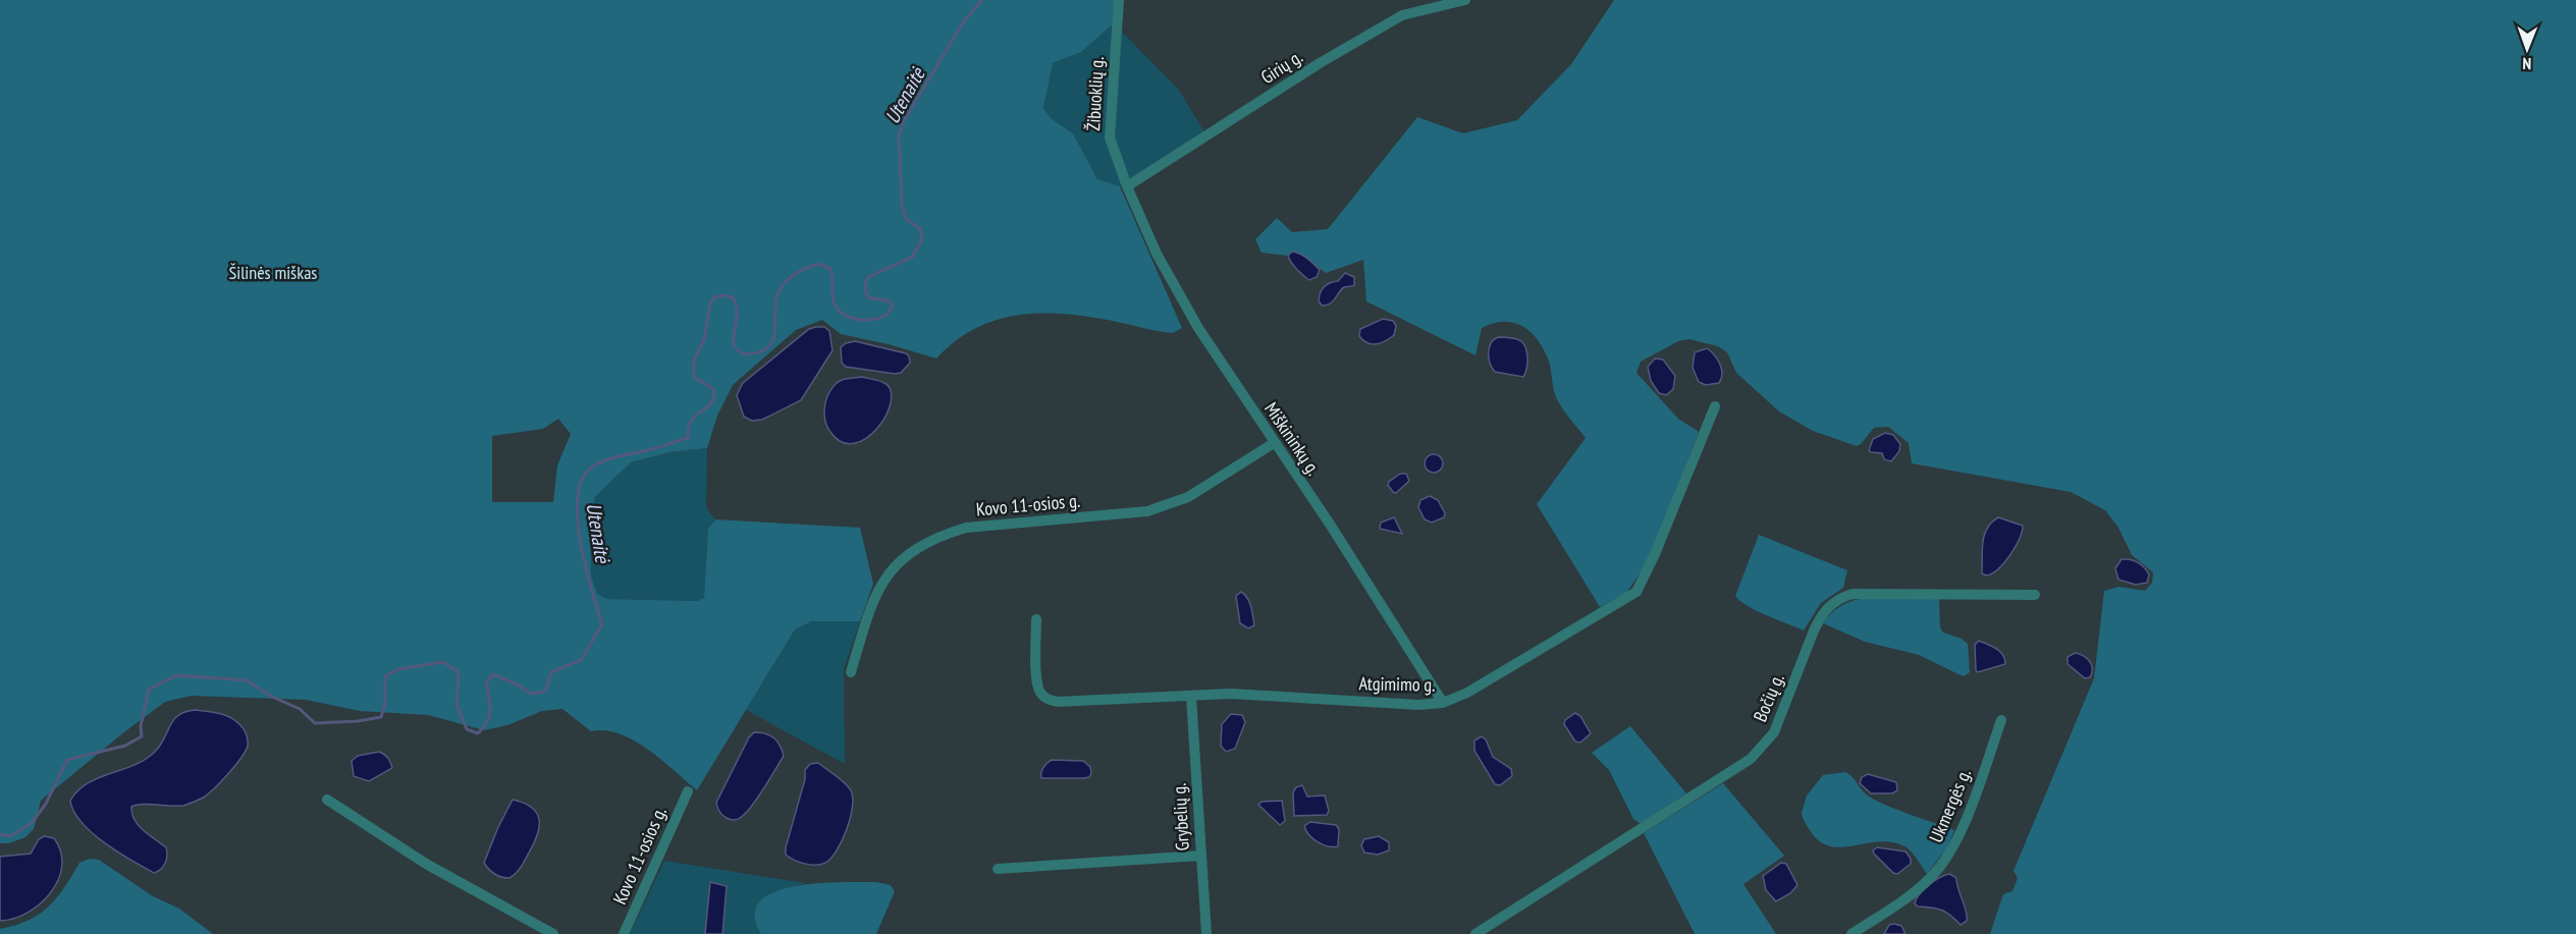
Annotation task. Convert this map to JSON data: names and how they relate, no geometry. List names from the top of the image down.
{
  "streets": {
    "street": [
      "Girių g.",
      "Žibuoklių g.",
      "Miškininkų g.",
      "Kovo 11-osios g.",
      "Atgimimo g.",
      "Bočių g.",
      "Ukmergės g.",
      "Grybelių g."
    ]
  },
  "crossings": [
    ["Girių g.", "Žibuoklių g."],
    ["Girių g.", "Miškininkų g."],
    ["Žibuoklių g.", "Miškininkų g."],
    ["Miškininkų g.", "Kovo 11-osios g."],
    ["Miškininkų g.", "Atgimimo g."],
    ["Atgimimo g.", "Grybelių g."]
  ],
  "water": ["Utenaitė"],
  "parks": ["Šilinės miškas"],
  "north": "bottom"
}
